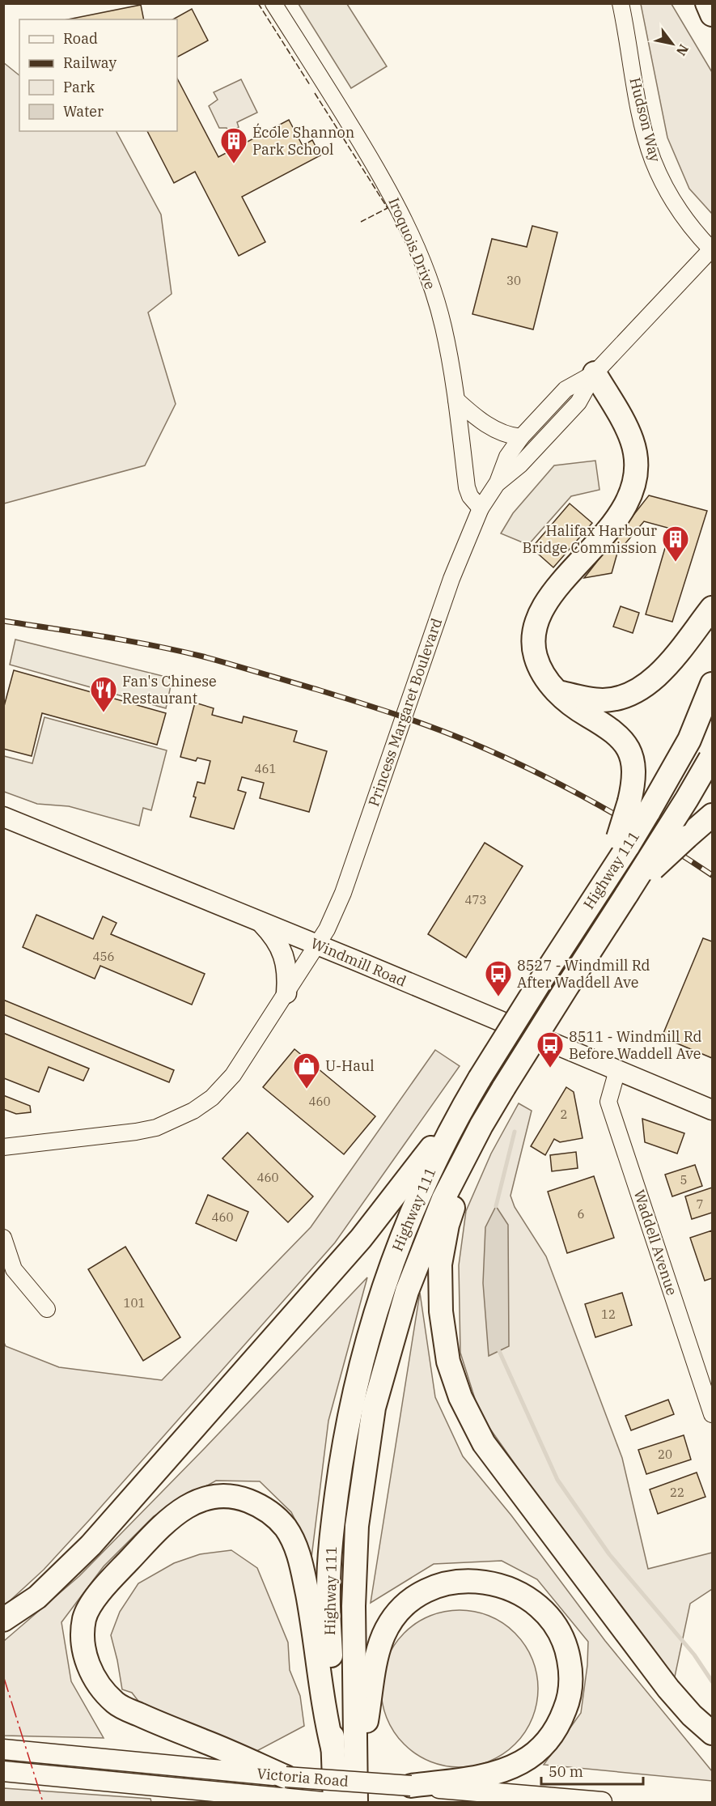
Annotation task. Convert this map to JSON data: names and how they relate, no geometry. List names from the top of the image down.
{
  "streets": {
    "highway": ["Highway 111"],
    "main road": ["Windmill Road", "Victoria Road"],
    "street": [
      "Hudson Way",
      "Iroquois Drive",
      "Princess Margaret Boulevard",
      "Waddell Avenue"
    ]
  },
  "crossings": [
    ["Hudson Way", "Princess Margaret Boulevard"],
    ["Iroquois Drive", "Princess Margaret Boulevard"],
    ["Princess Margaret Boulevard", "Windmill Road"],
    ["Windmill Road", "Waddell Avenue"]
  ],
  "places": {
    "building": ["École Shannon Park School", "Halifax Harbour Bridge Commission"],
    "restaurant": ["Fan's Chinese Restaurant"],
    "bus stop": ["8527 - Windmill Rd After Waddell Ave", "8511 - Windmill Rd Before Waddell Ave"],
    "shop": ["U-Haul"]
  },
  "house_numbers": [
    "30",
    "461",
    "473",
    "456",
    "460",
    "2",
    "460",
    "5",
    "7",
    "6",
    "460",
    "101",
    "12",
    "20",
    "22"
  ],
  "legend": [
    "Road",
    "Railway",
    "Park",
    "Water"
  ],
  "scale_bar": "50 m",
  "north": "bottom right"
}
